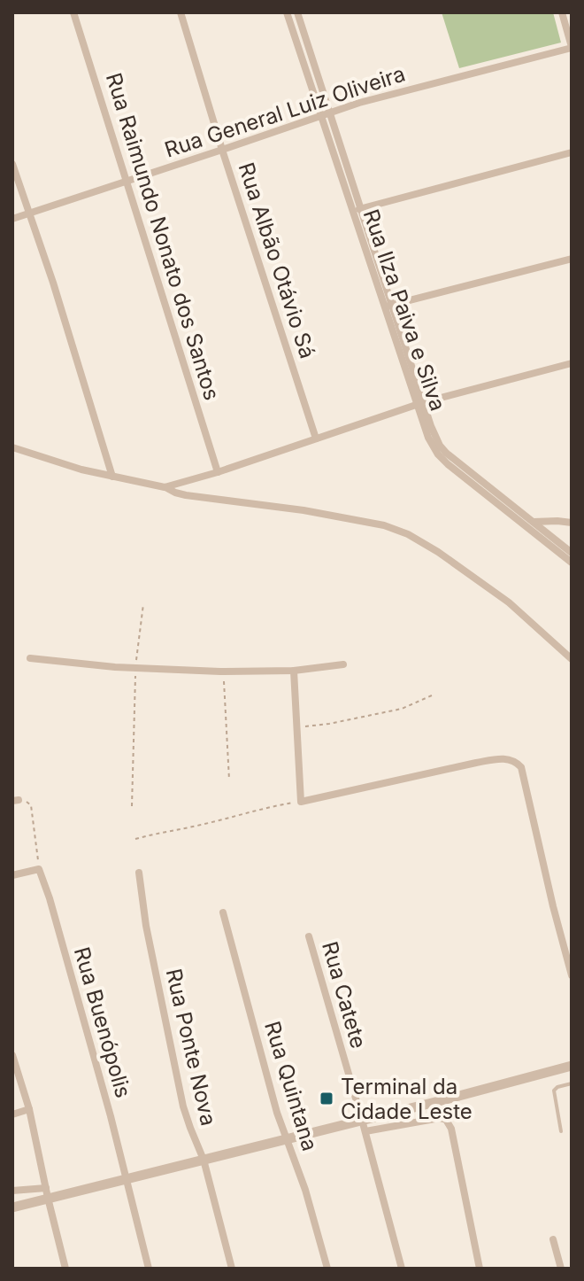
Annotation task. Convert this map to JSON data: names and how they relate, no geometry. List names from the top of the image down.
{
  "streets": {
    "street": [
      "Rua General Luiz Oliveira",
      "Rua Raimundo Nonato dos Santos",
      "Rua Albão Otávio Sá",
      "Rua Ilza Paiva e Silva",
      "Rua Catete",
      "Rua Buenópolis",
      "Rua Ponte Nova",
      "Rua Quintana"
    ]
  },
  "crossings": [
    ["Rua General Luiz Oliveira", "Rua Raimundo Nonato dos Santos"],
    ["Rua General Luiz Oliveira", "Rua Albão Otávio Sá"],
    ["Rua General Luiz Oliveira", "Rua Ilza Paiva e Silva"]
  ],
  "places": {
    "transit": ["Terminal da Cidade Leste"]
  }
}
